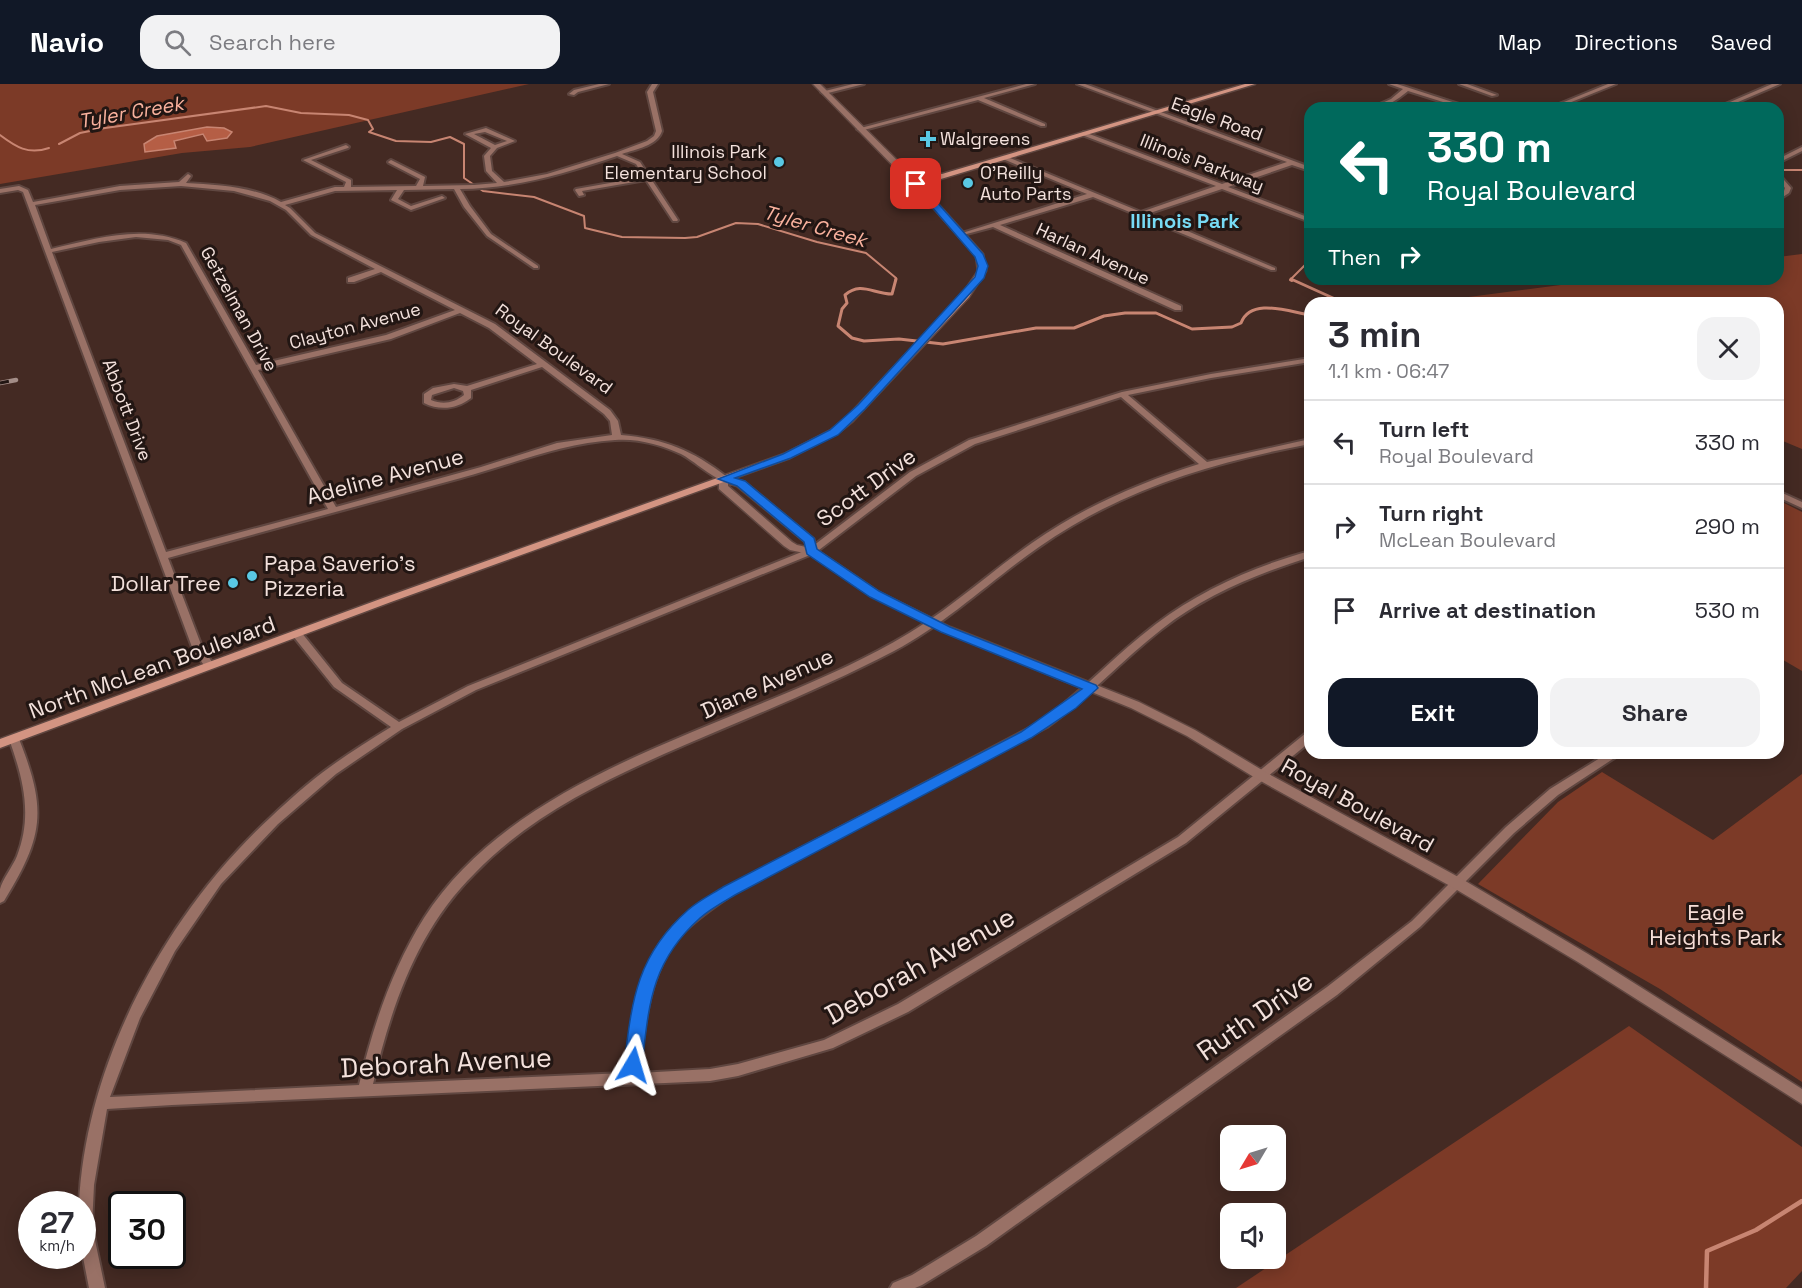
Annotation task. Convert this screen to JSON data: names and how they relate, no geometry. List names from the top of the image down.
{
  "streets": {
    "main road": ["North McLean Boulevard"],
    "street": [
      "Eagle Road",
      "Illinois Parkway",
      "Harlan Avenue",
      "Getzelman Drive",
      "Clayton Avenue",
      "Royal Boulevard",
      "Abbott Drive",
      "Adeline Avenue",
      "Scott Drive",
      "Diane Avenue",
      "Deborah Avenue",
      "Ruth Drive"
    ]
  },
  "crossings": [
    ["Getzelman Drive", "Clayton Avenue"],
    ["Getzelman Drive", "Abbott Drive"],
    ["Getzelman Drive", "Adeline Avenue"],
    ["Clayton Avenue", "Royal Boulevard"],
    ["Royal Boulevard", "Abbott Drive"],
    ["Royal Boulevard", "Adeline Avenue"],
    ["Royal Boulevard", "Scott Drive"],
    ["Royal Boulevard", "North McLean Boulevard"],
    ["Royal Boulevard", "Diane Avenue"],
    ["Royal Boulevard", "Deborah Avenue"],
    ["Royal Boulevard", "Ruth Drive"],
    ["Abbott Drive", "Adeline Avenue"],
    ["Abbott Drive", "North McLean Boulevard"],
    ["Scott Drive", "Deborah Avenue"],
    ["Diane Avenue", "Deborah Avenue"]
  ],
  "districts": ["Illinois Park"],
  "water": ["Tyler Creek"],
  "parks": ["Eagle Heights Park"],
  "places": {
    "health": ["Walgreens"],
    "other": [
      "Illinois Park Elementary School",
      "O'Reilly Auto Parts",
      "Papa Saverio's Pizzeria",
      "Dollar Tree"
    ]
  },
  "north": "bottom left",
  "page": {
    "header": "Navio",
    "search": "Search here",
    "nav": ["Map", "Directions", "Saved"],
    "turn": ["330 m", "Royal Boulevard"],
    "then": "Then",
    "heading": ["3 min", "1.1 km · 06:47"],
    "list": [
      {
        "name": "Turn left",
        "note": "Royal Boulevard",
        "value": "330 m"
      },
      {
        "name": "Turn right",
        "note": "McLean Boulevard",
        "value": "290 m"
      },
      {
        "name": "Arrive at destination",
        "value": "530 m"
      }
    ],
    "buttons": ["Exit", "Share"],
    "speed": "27 km/h",
    "limit": "30"
  }
}
